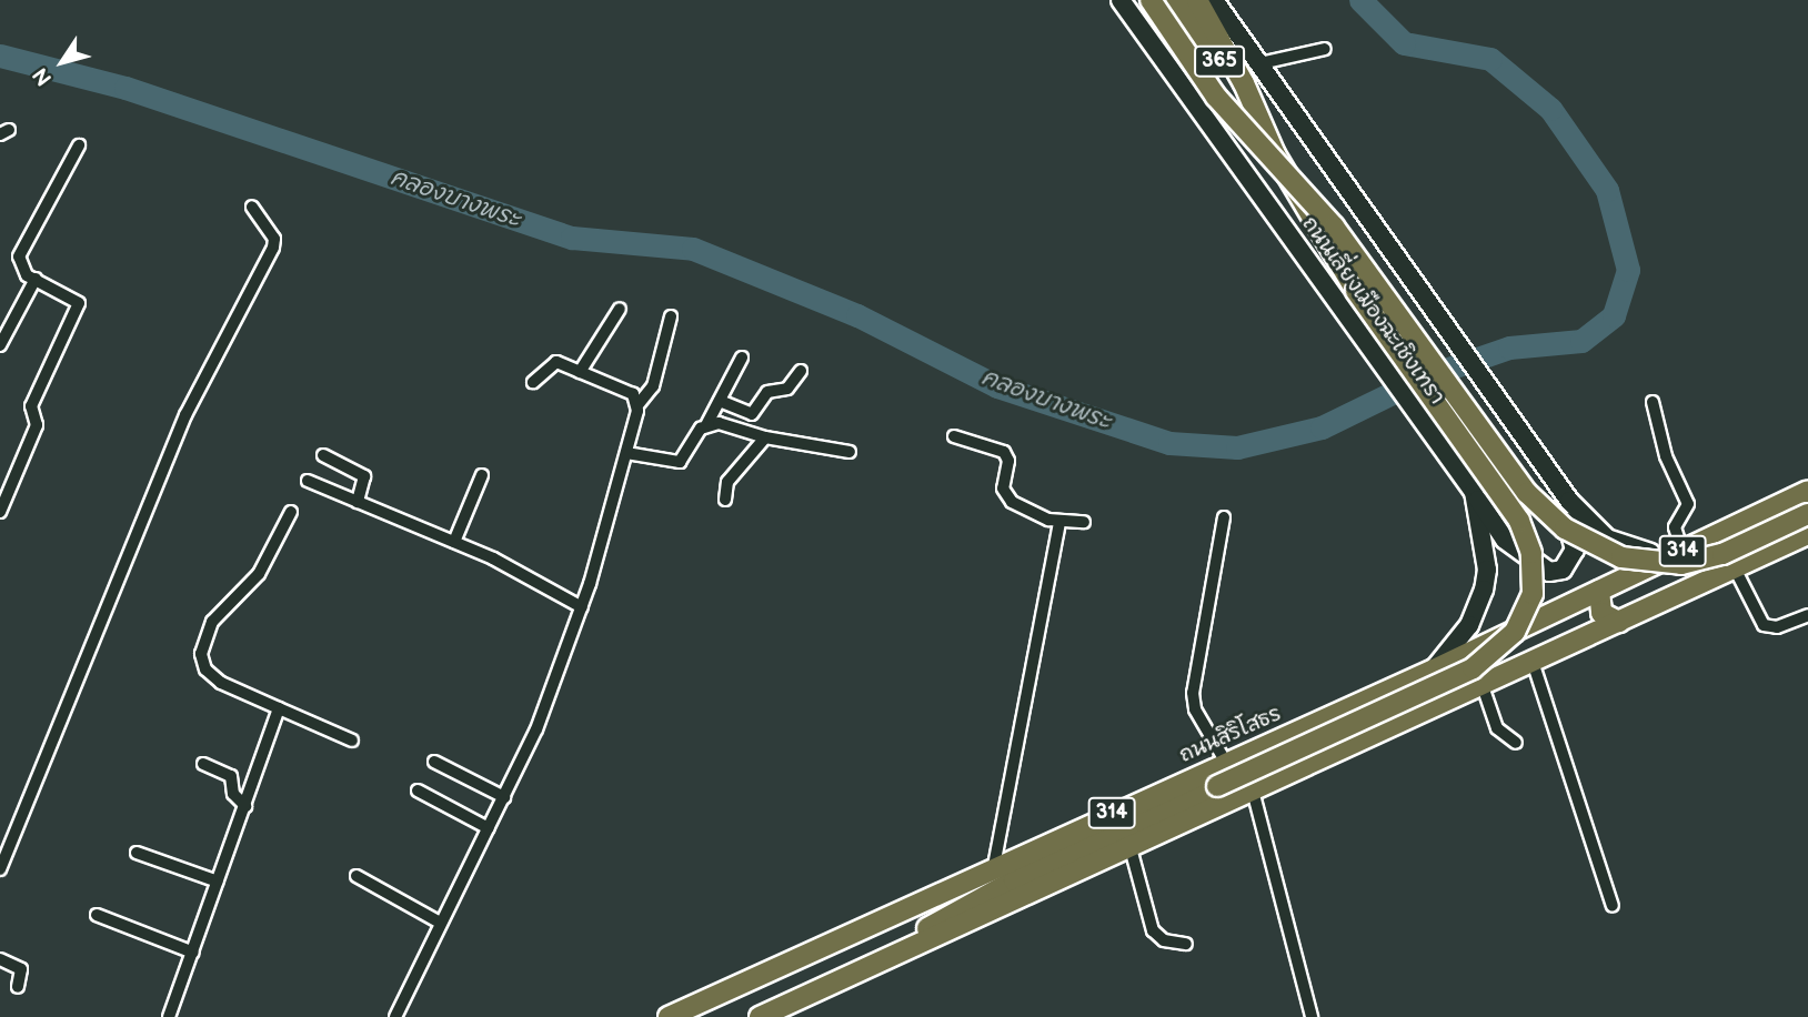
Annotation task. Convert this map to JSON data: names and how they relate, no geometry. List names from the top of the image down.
{
  "streets": {
    "highway": ["365", "314", "ถนนสิริโสธร"],
    "main road": ["ถนนเลี่ยงเมืองฉะเชิงเทรา"]
  },
  "crossings": [
    ["365", "ถนนสิริโสธร"],
    ["ถนนเลี่ยงเมืองฉะเชิงเทรา", "ถนนสิริโสธร"]
  ],
  "water": ["คลองบางพระ"],
  "north": "bottom left"
}
